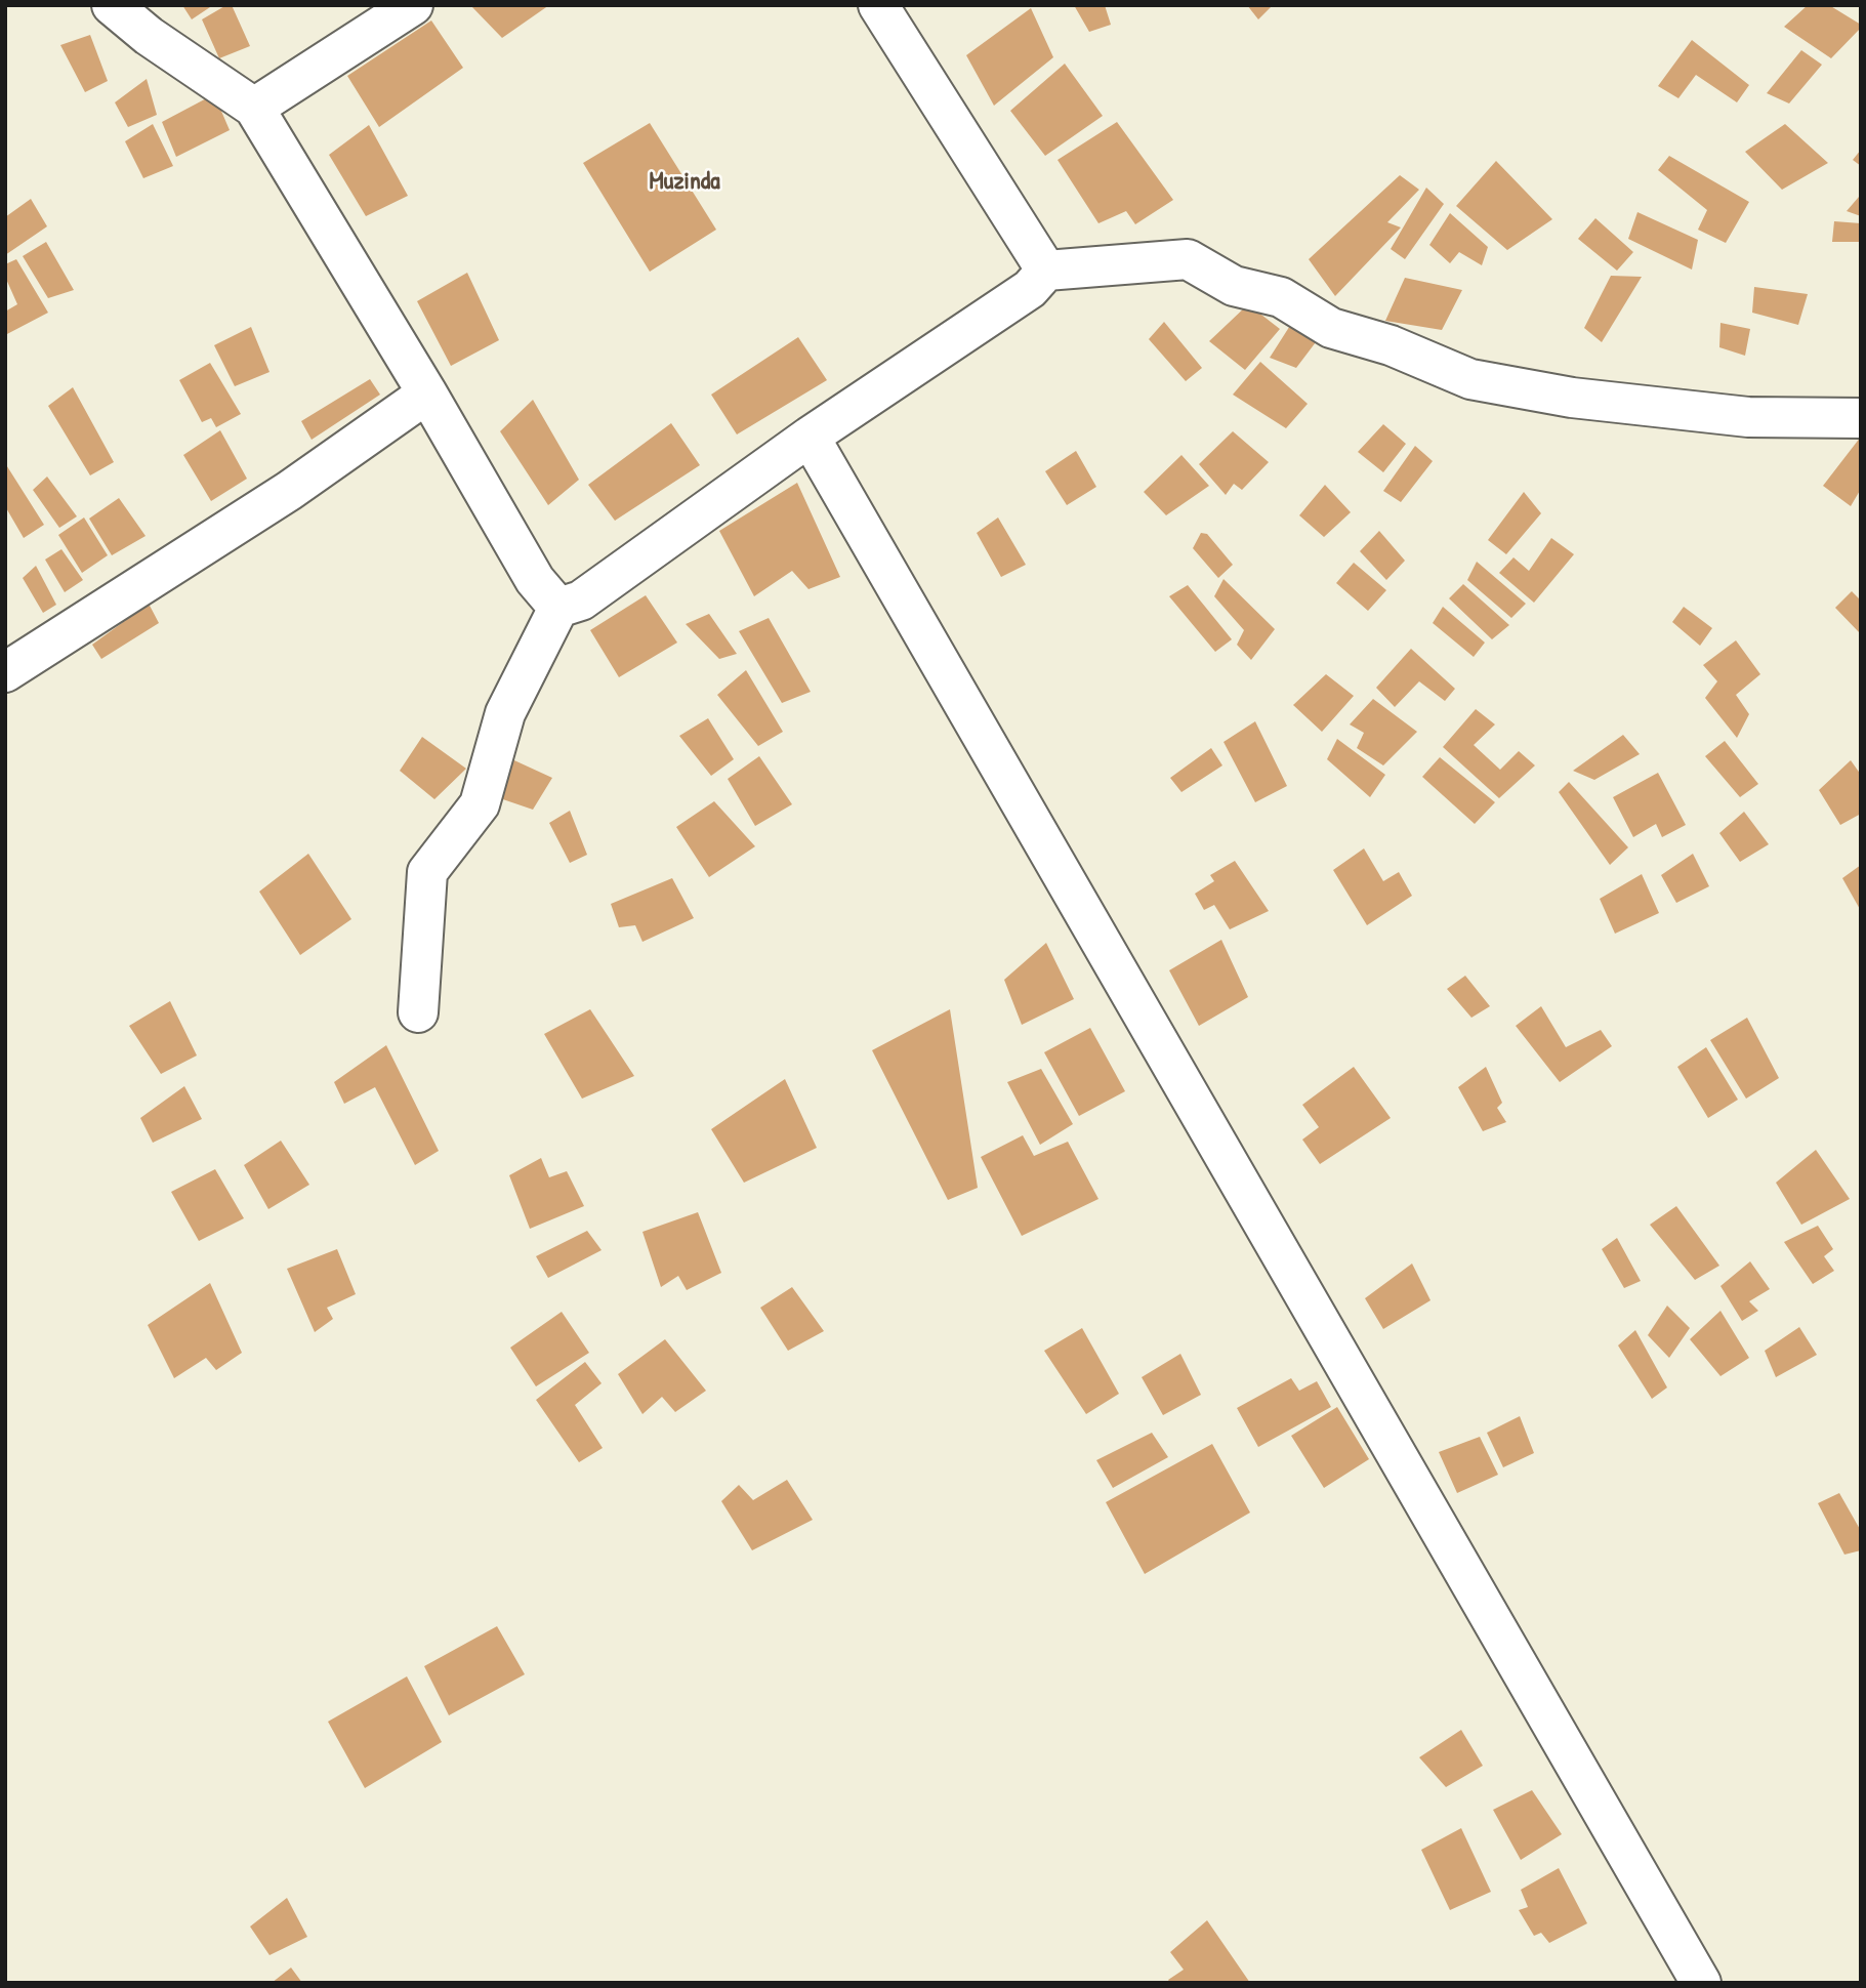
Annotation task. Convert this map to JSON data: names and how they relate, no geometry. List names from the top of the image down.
{
  "districts": ["Muzinda"]
}
